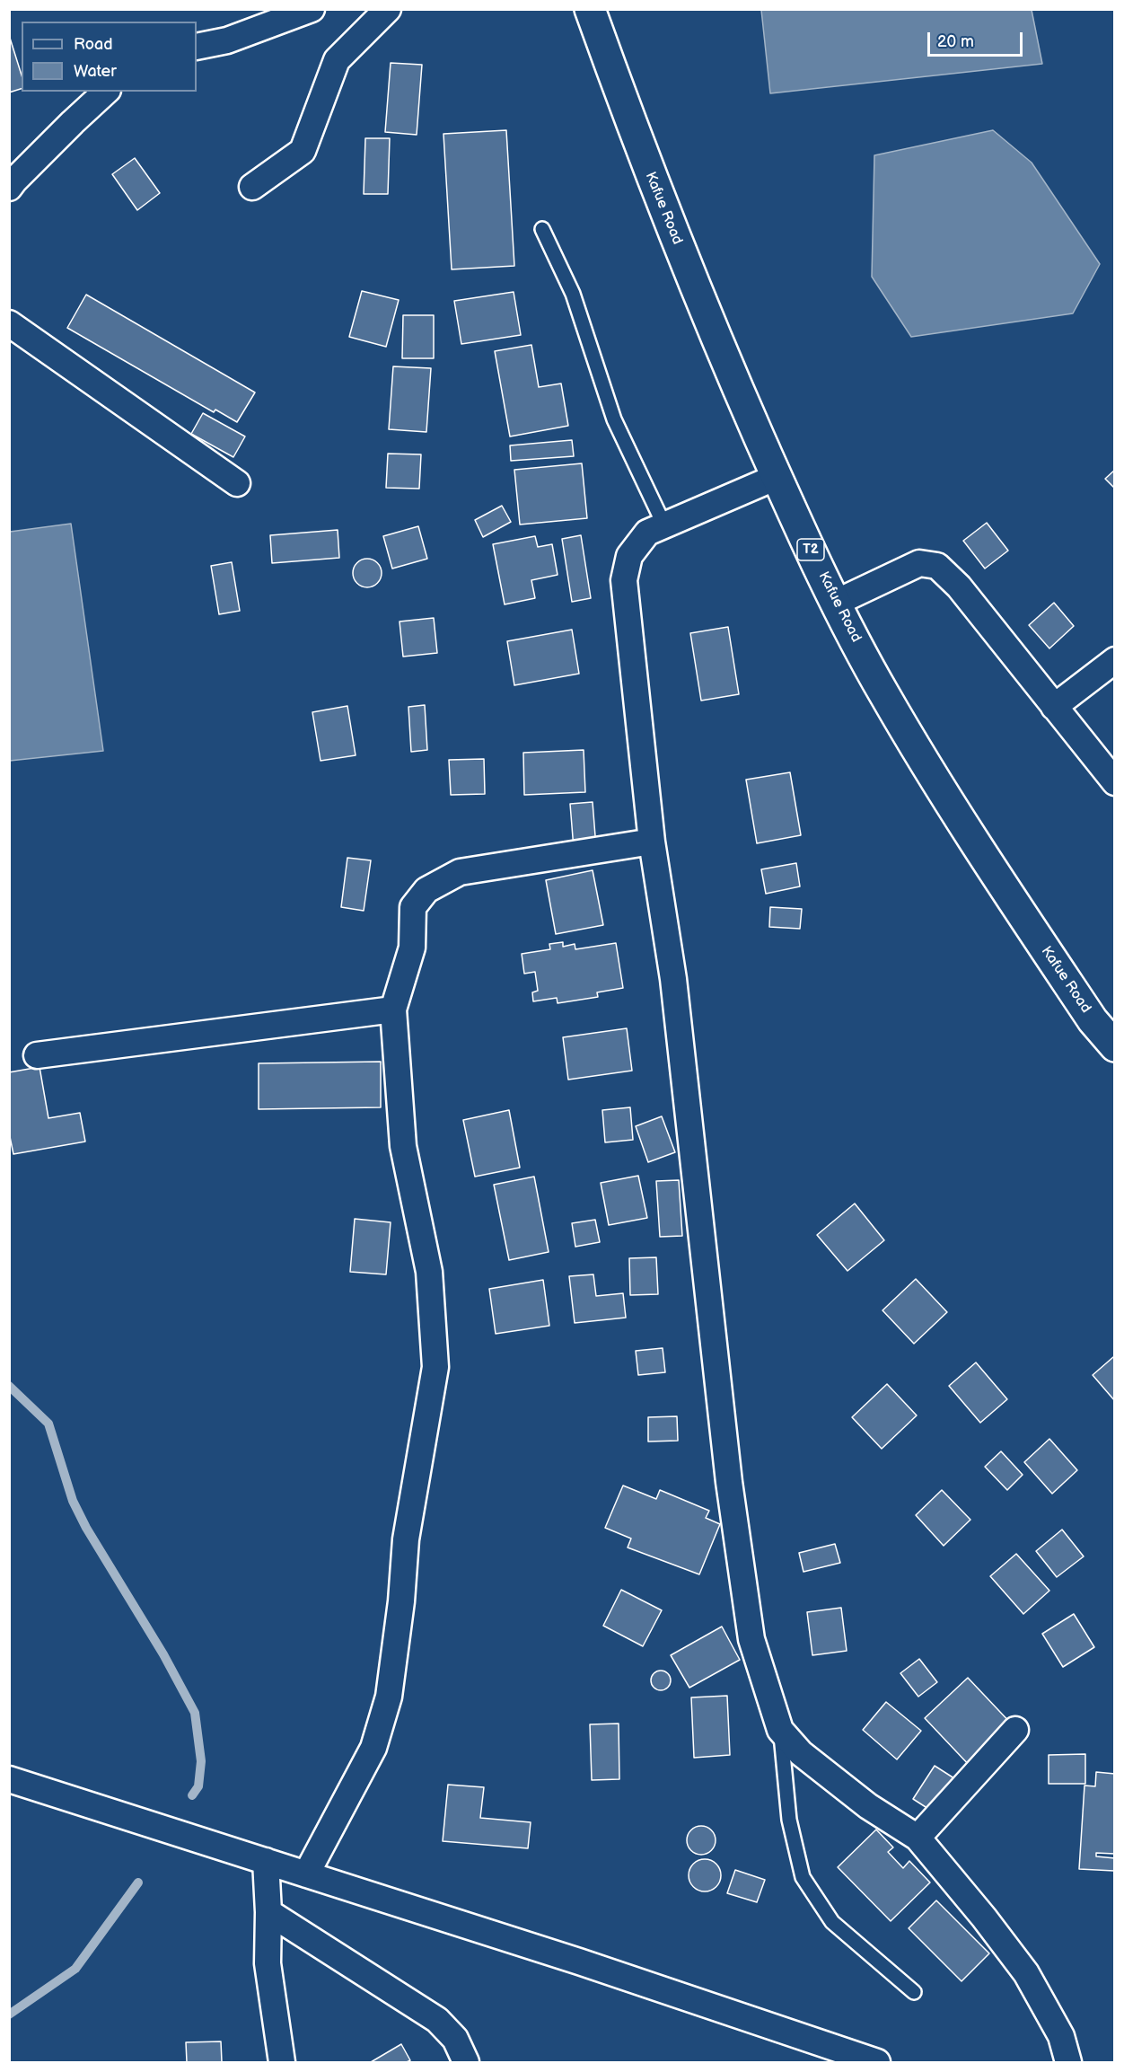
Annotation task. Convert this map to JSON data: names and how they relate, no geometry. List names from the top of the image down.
{
  "streets": {
    "highway": ["Kafue Road", "T2"]
  },
  "legend": ["Road", "Water"],
  "scale_bar": "20 m"
}
